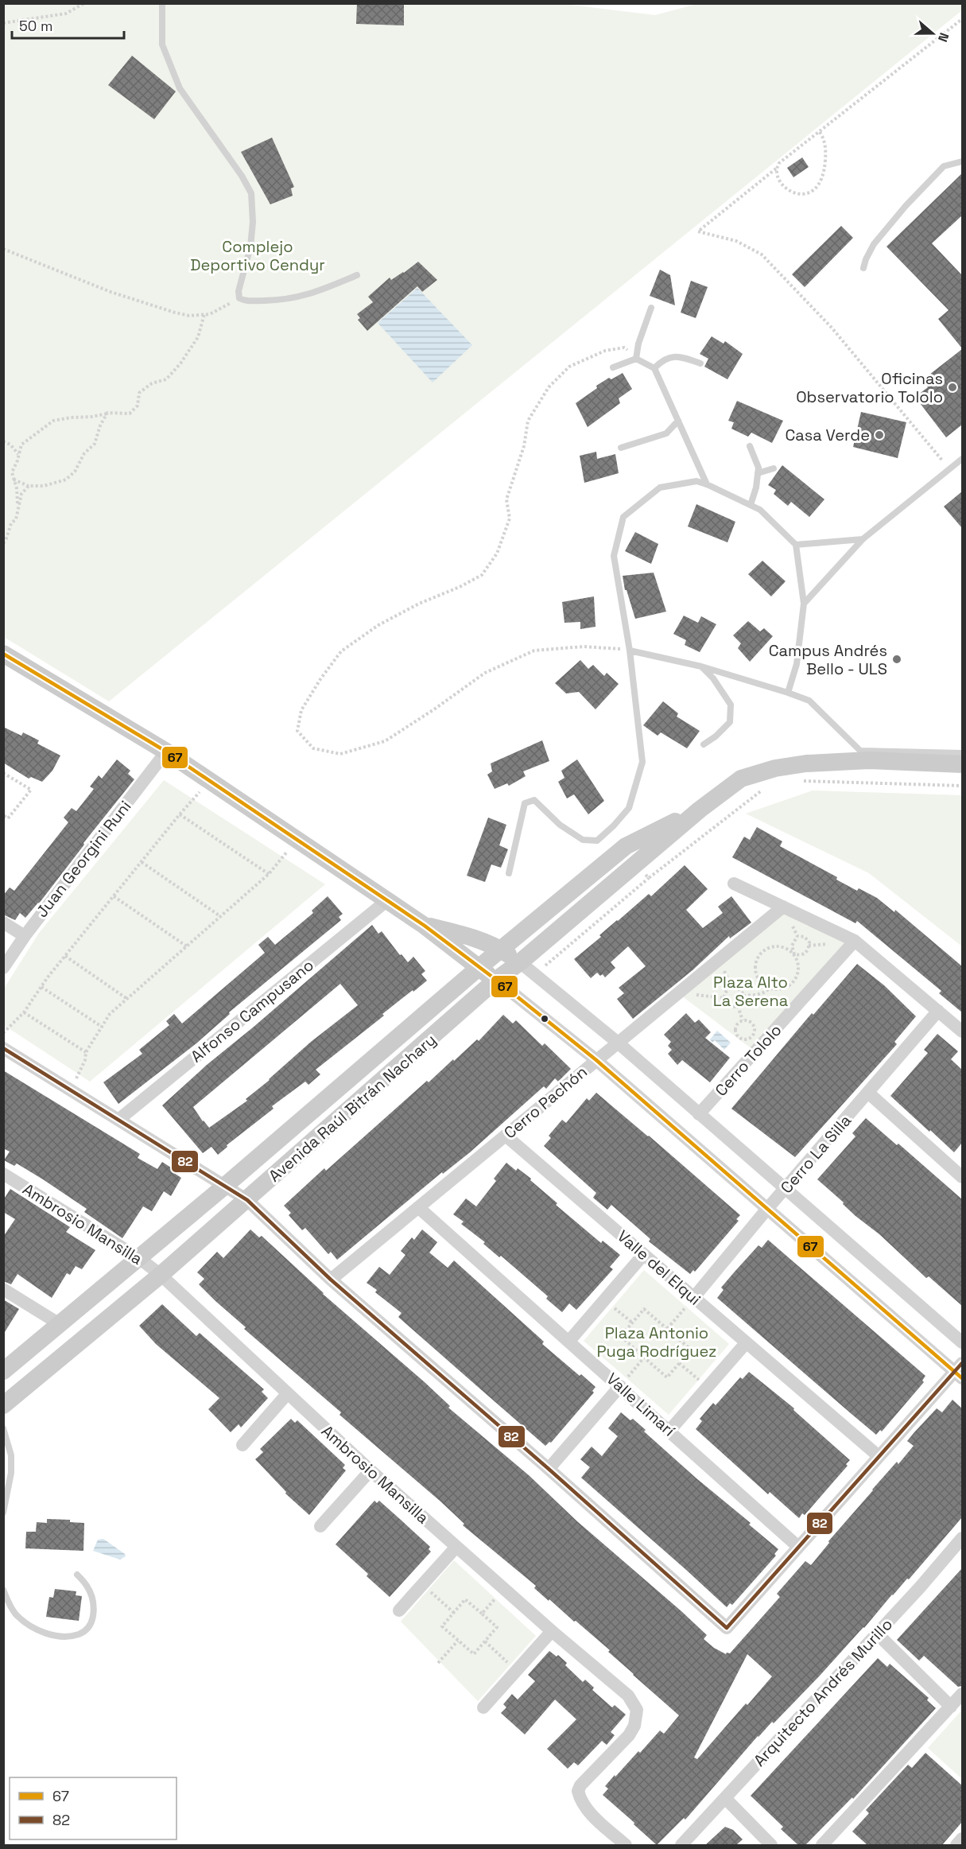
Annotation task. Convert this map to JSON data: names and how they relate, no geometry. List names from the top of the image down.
{
  "streets": {
    "main road": ["Avenida Raúl Bitrán Nachary"],
    "street": [
      "Juan Georgini Runi",
      "Alfonso Campusano",
      "Cerro Tololo",
      "Cerro Pachón",
      "Cerro La Silla",
      "Ambrosio Mansilla",
      "Valle del Elqui",
      "Valle Limarí",
      "Arquitecto Andrés Murillo"
    ]
  },
  "crossings": [
    ["Cerro Pachón", "Valle del Elqui"],
    ["Cerro Pachón", "Valle Limarí"],
    ["Avenida Raúl Bitrán Nachary", "Ambrosio Mansilla"],
    ["Cerro La Silla", "Valle del Elqui"]
  ],
  "parks": ["Complejo Deportivo Cendyr", "Plaza Alto La Serena", "Plaza Antonio Puga Rodríguez"],
  "places": ["Oficinas Observatorio Tololo", "Casa Verde", "Campus Andrés Bello - ULS"],
  "lines": ["transit line 67", "transit line 82"],
  "legend": ["67", "82"],
  "scale_bar": "50 m",
  "north": "right"
}
